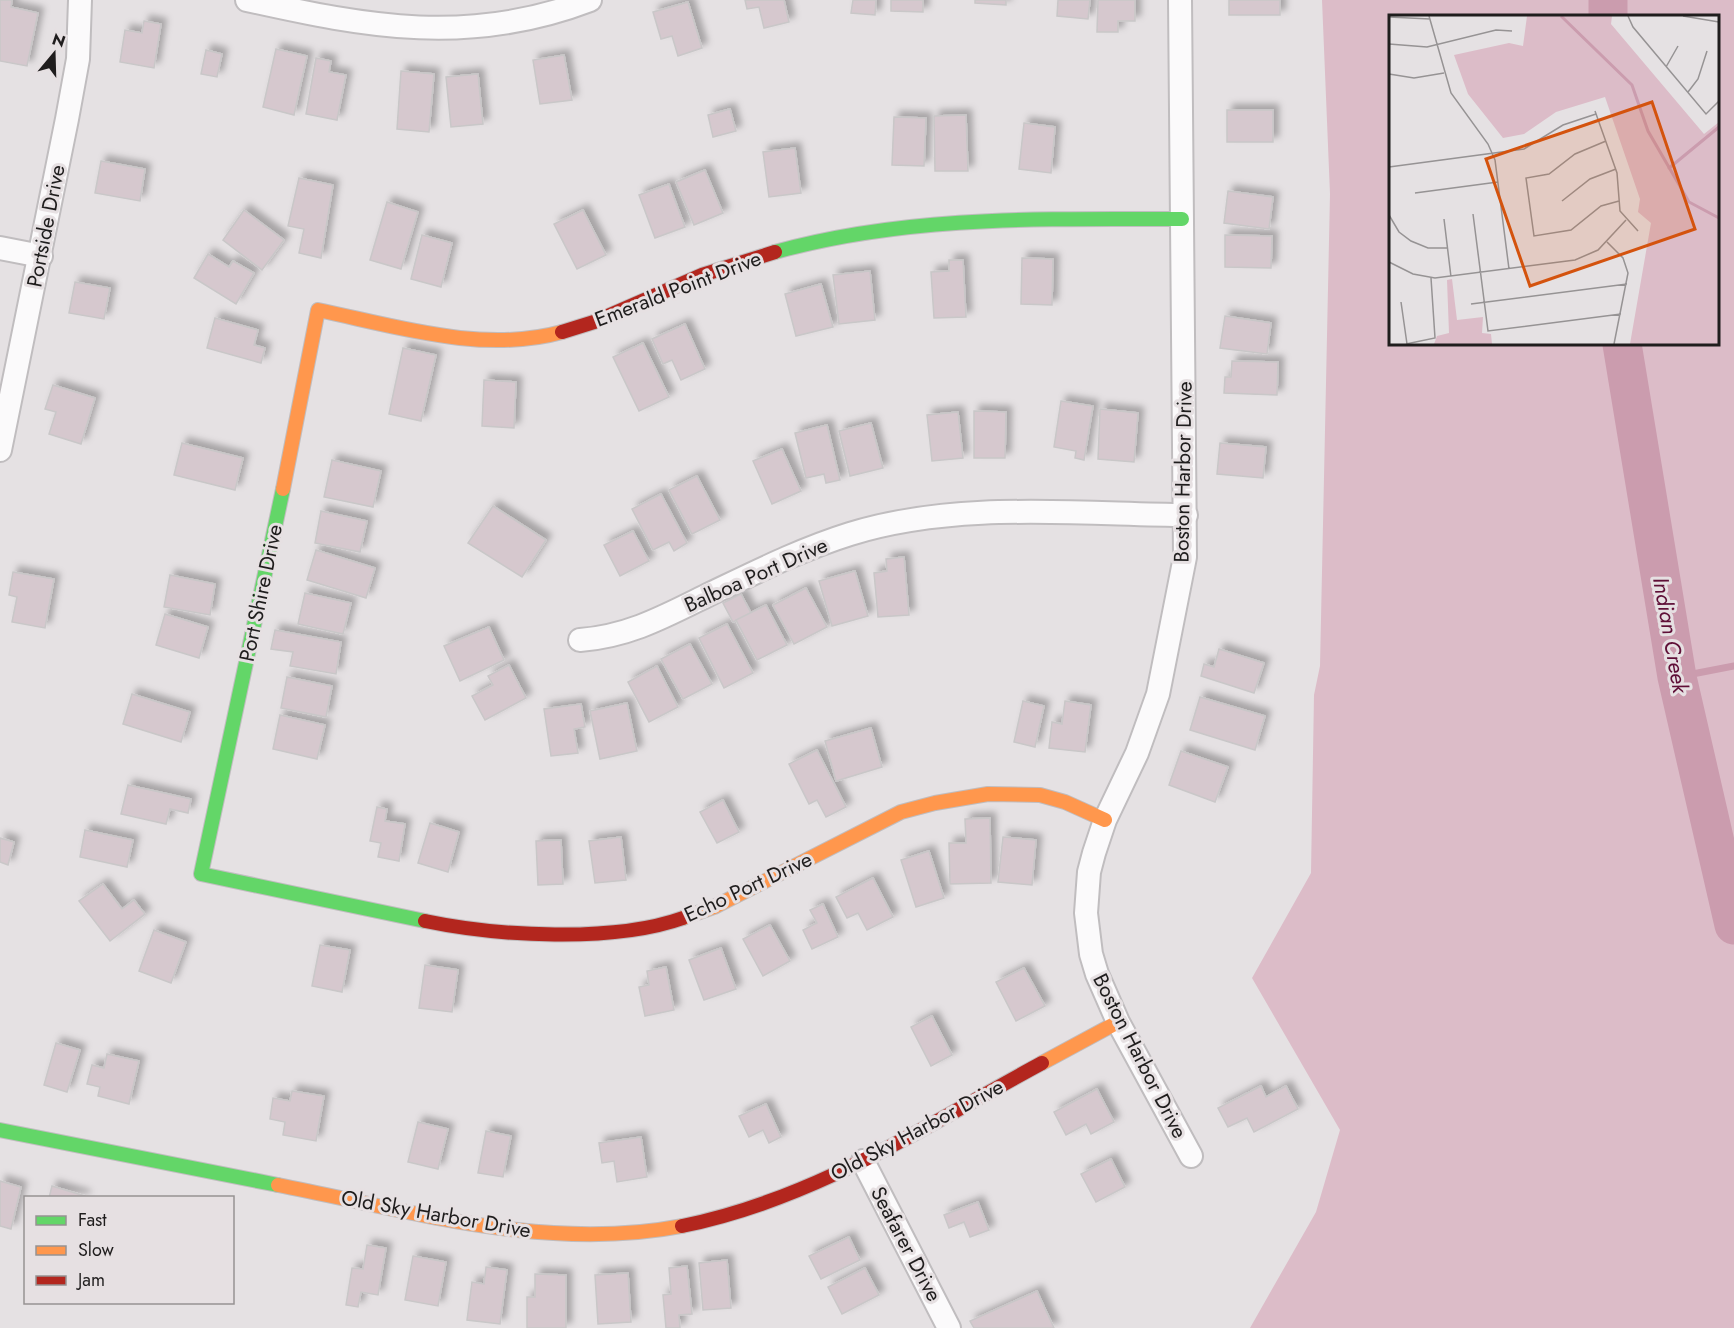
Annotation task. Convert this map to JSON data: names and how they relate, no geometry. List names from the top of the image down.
{
  "streets": {
    "street": [
      "Portside Drive",
      "Emerald Point Drive",
      "Boston Harbor Drive",
      "Balboa Port Drive",
      "Port Shire Drive",
      "Echo Port Drive",
      "Old Sky Harbor Drive",
      "Seafarer Drive"
    ]
  },
  "crossings": [
    ["Emerald Point Drive", "Boston Harbor Drive"],
    ["Emerald Point Drive", "Port Shire Drive"],
    ["Boston Harbor Drive", "Balboa Port Drive"],
    ["Boston Harbor Drive", "Echo Port Drive"],
    ["Boston Harbor Drive", "Old Sky Harbor Drive"],
    ["Port Shire Drive", "Echo Port Drive"],
    ["Old Sky Harbor Drive", "Seafarer Drive"]
  ],
  "water": ["Indian Creek"],
  "legend": ["Fast", "Slow", "Jam"],
  "north": "top"
}
